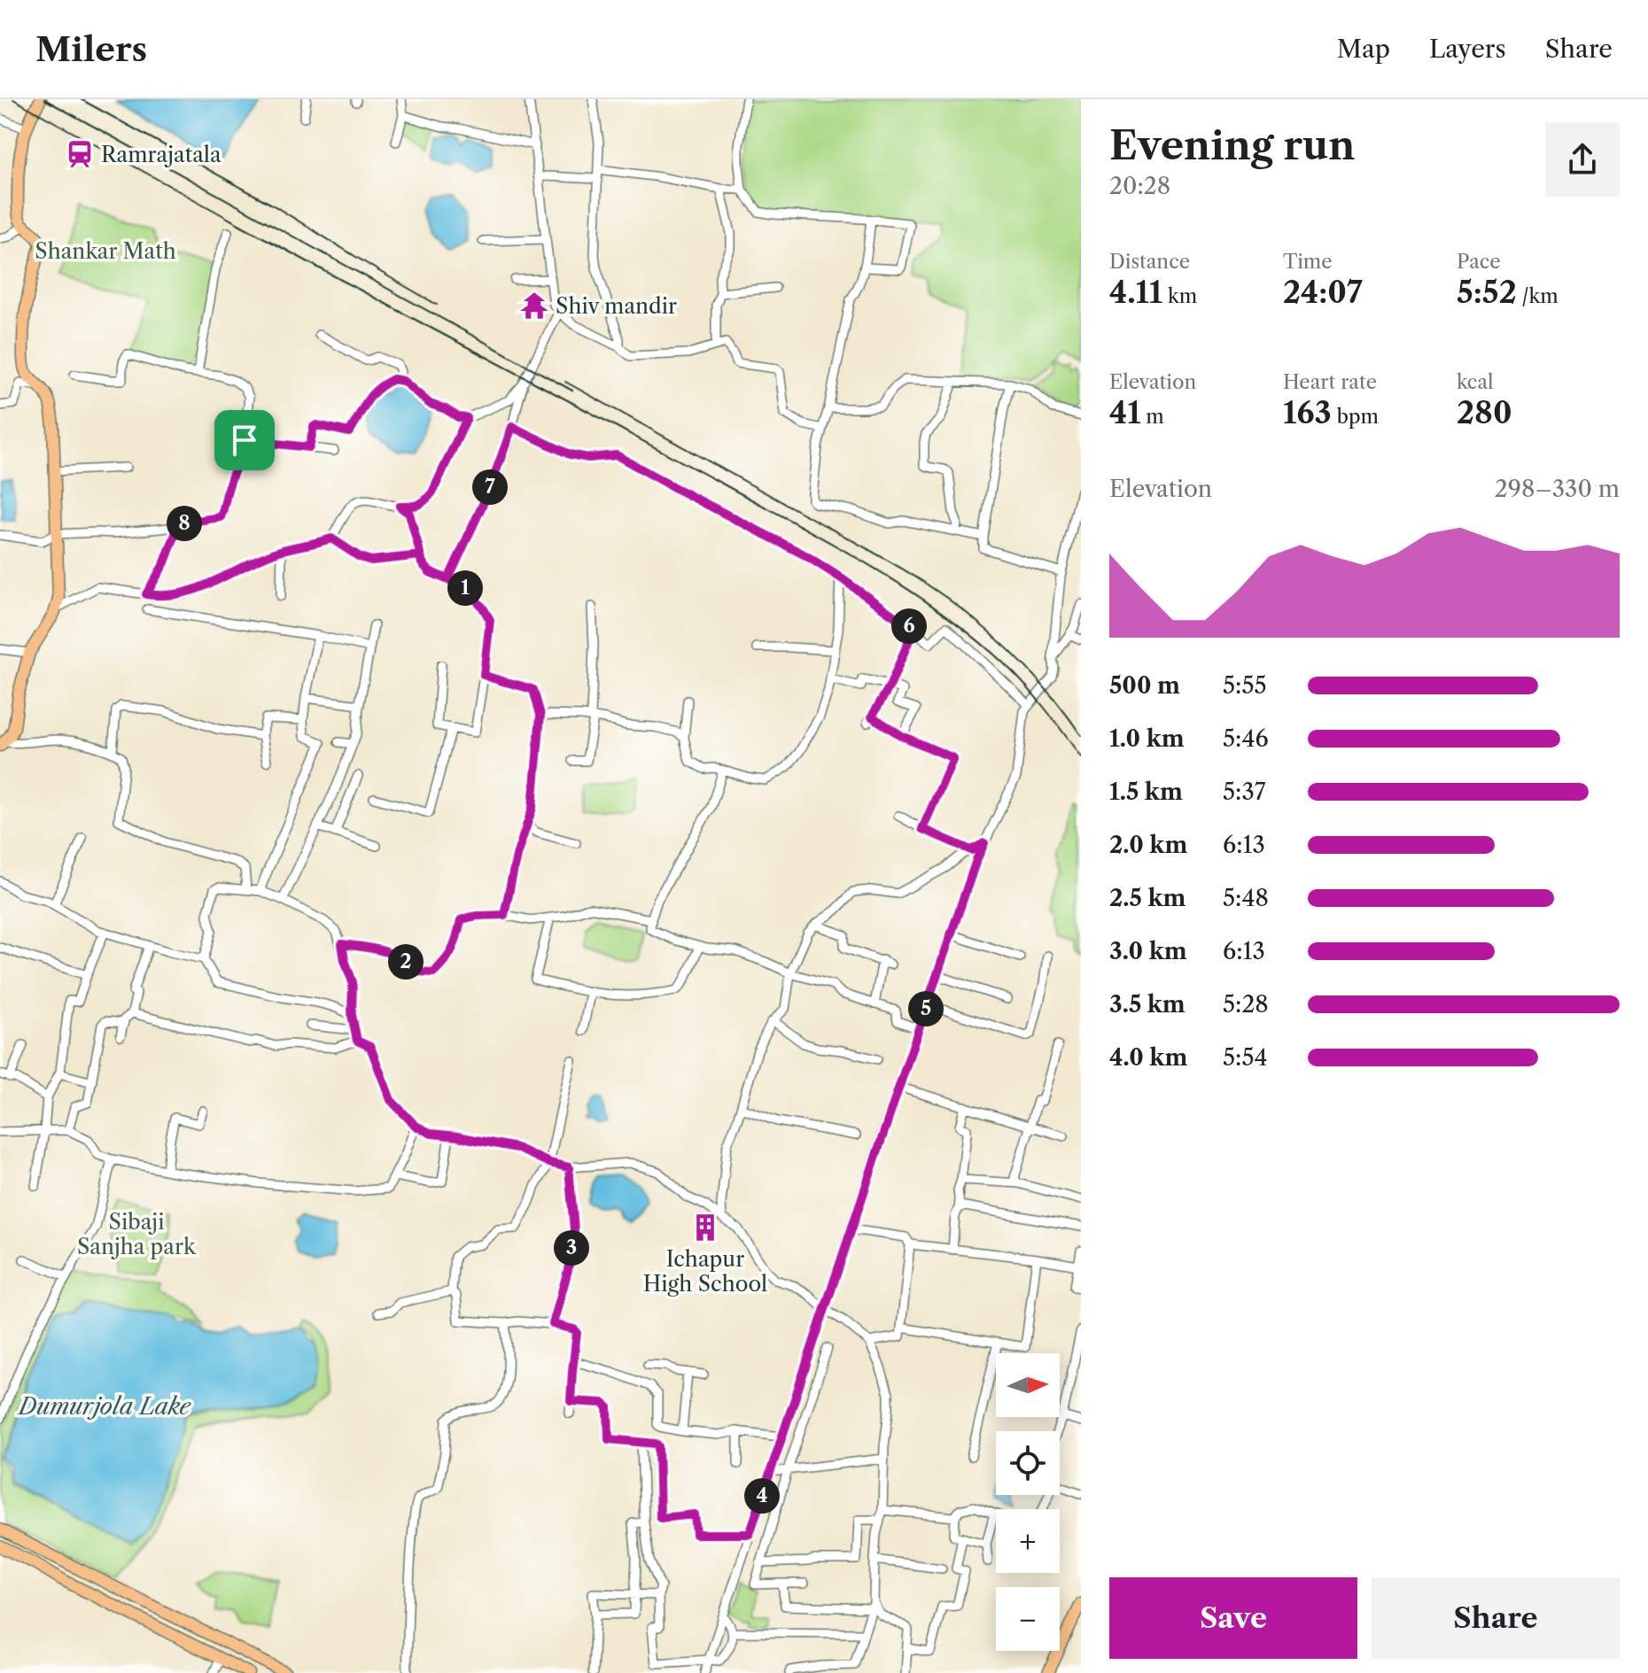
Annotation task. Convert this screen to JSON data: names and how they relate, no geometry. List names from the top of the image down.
{
  "water": ["Dumurjola Lake"],
  "parks": ["Shankar Math", "Sibaji Sanjha park"],
  "places": {
    "station": ["Ramrajatala"],
    "temple": ["Shiv mandir"],
    "building": ["Ichapur High School"]
  },
  "north": "right",
  "page": {
    "header": "Milers",
    "nav": ["Map", "Layers", "Share"],
    "heading": ["Evening run", "20:28"],
    "stats": [
      ["Distance", "4.11 km"],
      ["Time", "24:07"],
      ["Pace", "5:52 /km"],
      ["Elevation", "41 m"],
      ["Heart rate", "163 bpm"],
      ["kcal", "280"]
    ],
    "chart": ["Elevation", "298–330 m"],
    "pins": [
      "7",
      "8",
      "1",
      "6",
      "2",
      "5",
      "3",
      "4"
    ],
    "list": [
      {
        "name": "500 m",
        "note": "5:55"
      },
      {
        "name": "1.0 km",
        "note": "5:46"
      },
      {
        "name": "1.5 km",
        "note": "5:37"
      },
      {
        "name": "2.0 km",
        "note": "6:13"
      },
      {
        "name": "2.5 km",
        "note": "5:48"
      },
      {
        "name": "3.0 km",
        "note": "6:13"
      },
      {
        "name": "3.5 km",
        "note": "5:28"
      },
      {
        "name": "4.0 km",
        "note": "5:54"
      }
    ],
    "map_buttons": ["+", "−"],
    "buttons": ["Save", "Share"]
  }
}
